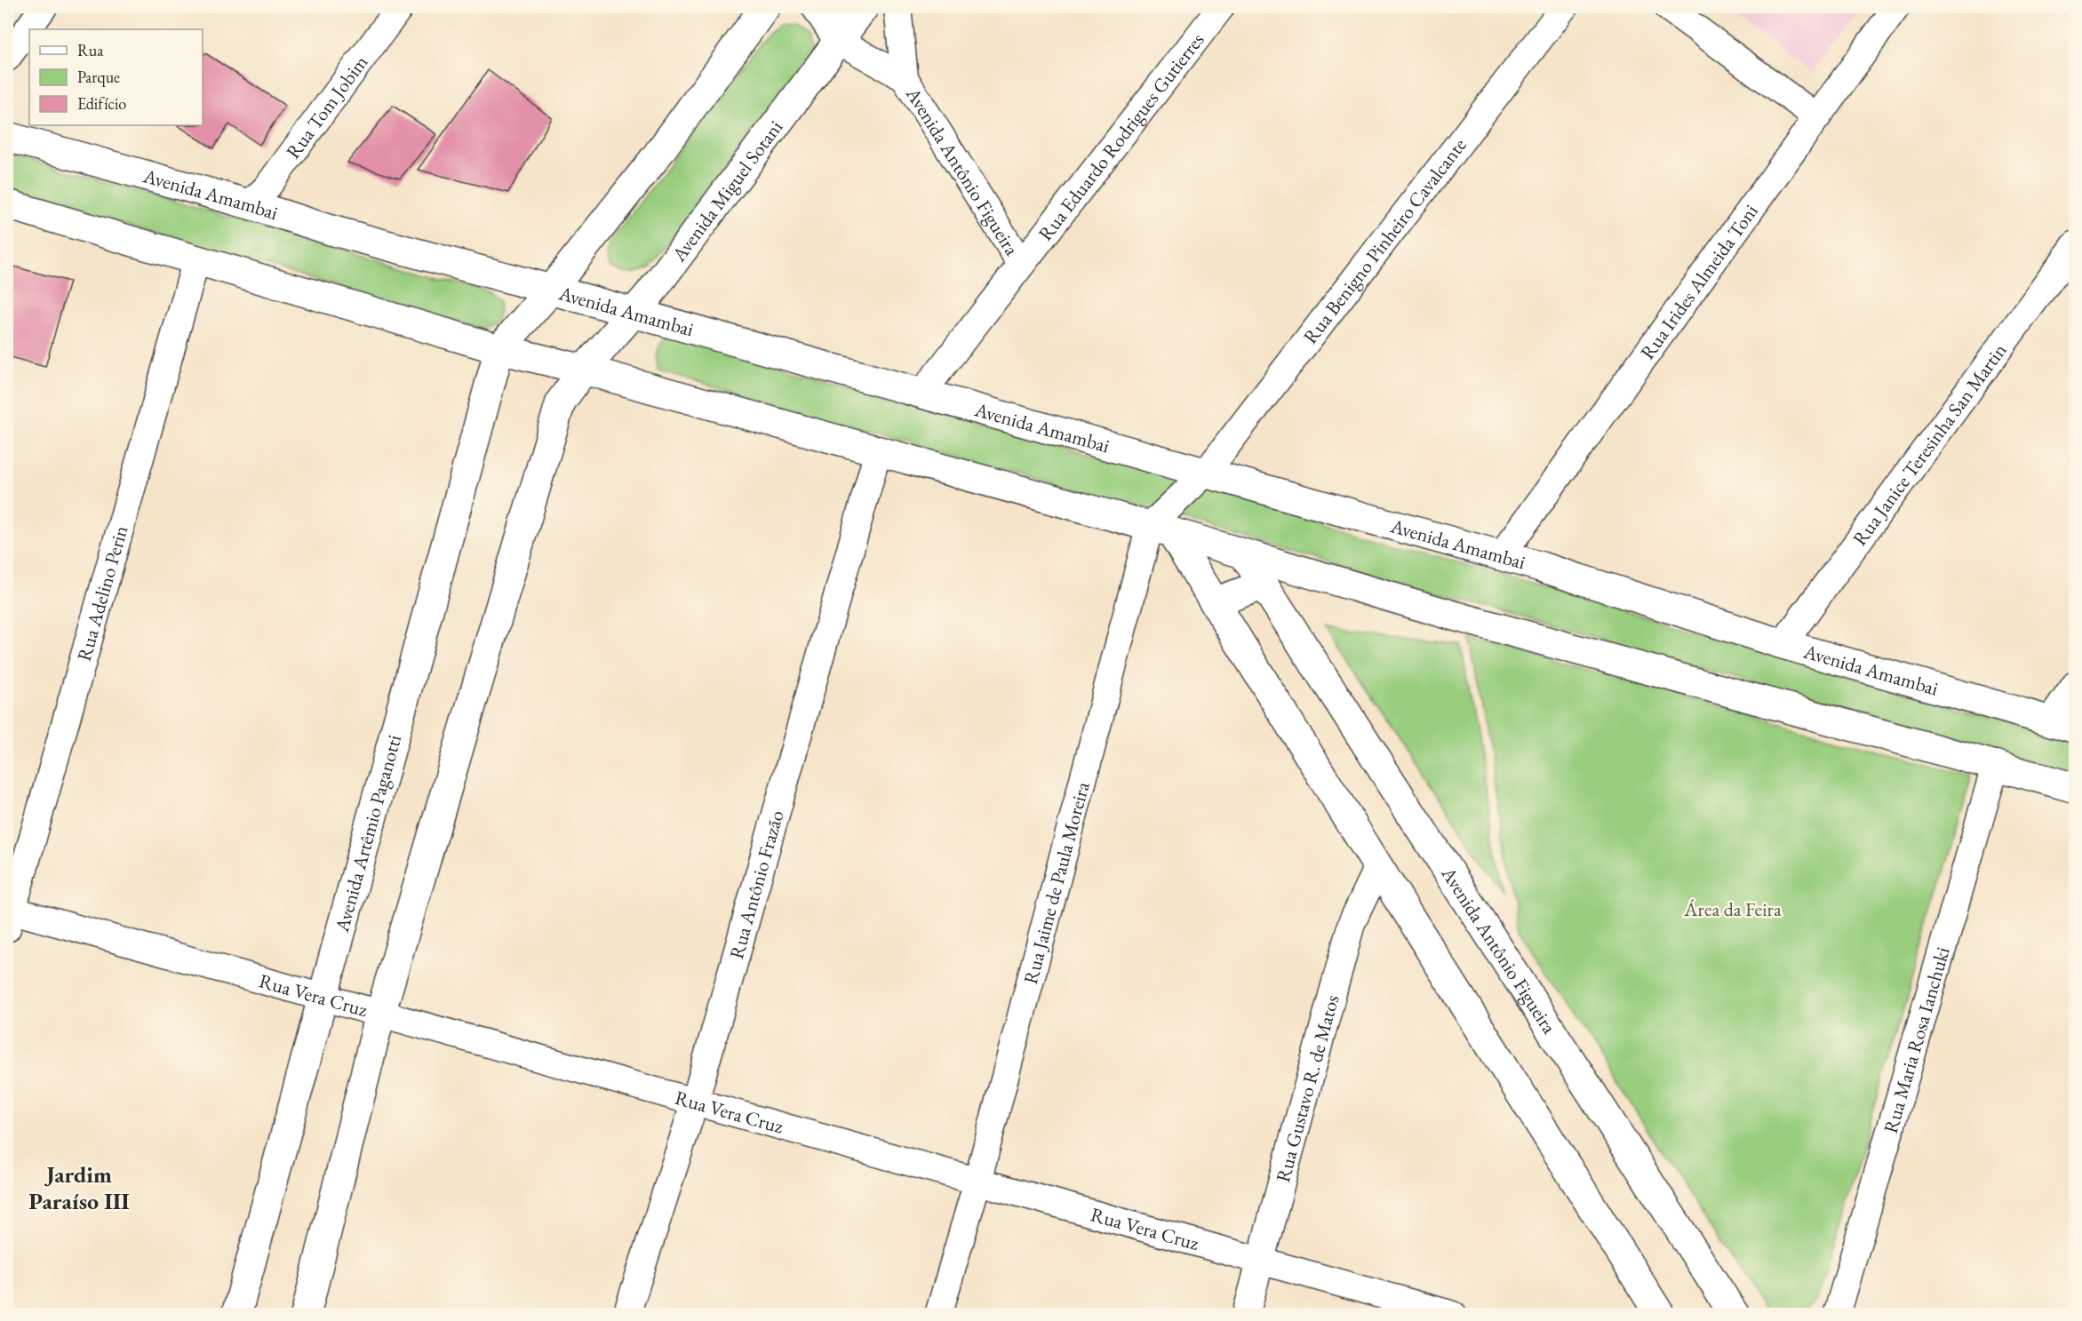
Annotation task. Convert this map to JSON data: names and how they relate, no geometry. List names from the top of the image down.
{
  "streets": {
    "street": [
      "Rua Tom Jobim",
      "Rua Eduardo Rodrigues Gutierres",
      "Avenida Antônio Figueira",
      "Avenida Miguel Sotani",
      "Avenida Amambai",
      "Rua Benigno Pinheiro Cavalcante",
      "Rua Irides Almeida Toni",
      "Rua Janice Teresinha San Martin",
      "Rua Adelino Perin",
      "Avenida Artêmio Paganotti",
      "Rua Jaime de Paula Moreira",
      "Rua Antônio Frazão",
      "Rua Vera Cruz",
      "Rua Maria Rosa Ianchuki",
      "Rua Gustavo R. de Matos"
    ]
  },
  "crossings": [
    ["Rua Tom Jobim", "Avenida Amambai"],
    ["Rua Eduardo Rodrigues Gutierres", "Avenida Antônio Figueira"],
    ["Rua Eduardo Rodrigues Gutierres", "Avenida Amambai"],
    ["Avenida Antônio Figueira", "Avenida Miguel Sotani"],
    ["Avenida Miguel Sotani", "Avenida Amambai"],
    ["Avenida Amambai", "Rua Benigno Pinheiro Cavalcante"],
    ["Avenida Amambai", "Rua Irides Almeida Toni"],
    ["Avenida Amambai", "Rua Janice Teresinha San Martin"],
    ["Rua Adelino Perin", "Rua Vera Cruz"],
    ["Avenida Artêmio Paganotti", "Rua Vera Cruz"],
    ["Rua Jaime de Paula Moreira", "Rua Vera Cruz"],
    ["Rua Antônio Frazão", "Rua Vera Cruz"],
    ["Rua Vera Cruz", "Rua Gustavo R. de Matos"]
  ],
  "districts": ["Jardim Paraíso III"],
  "parks": ["Área da Feira"],
  "legend": ["Rua", "Parque", "Edifício"]
}
